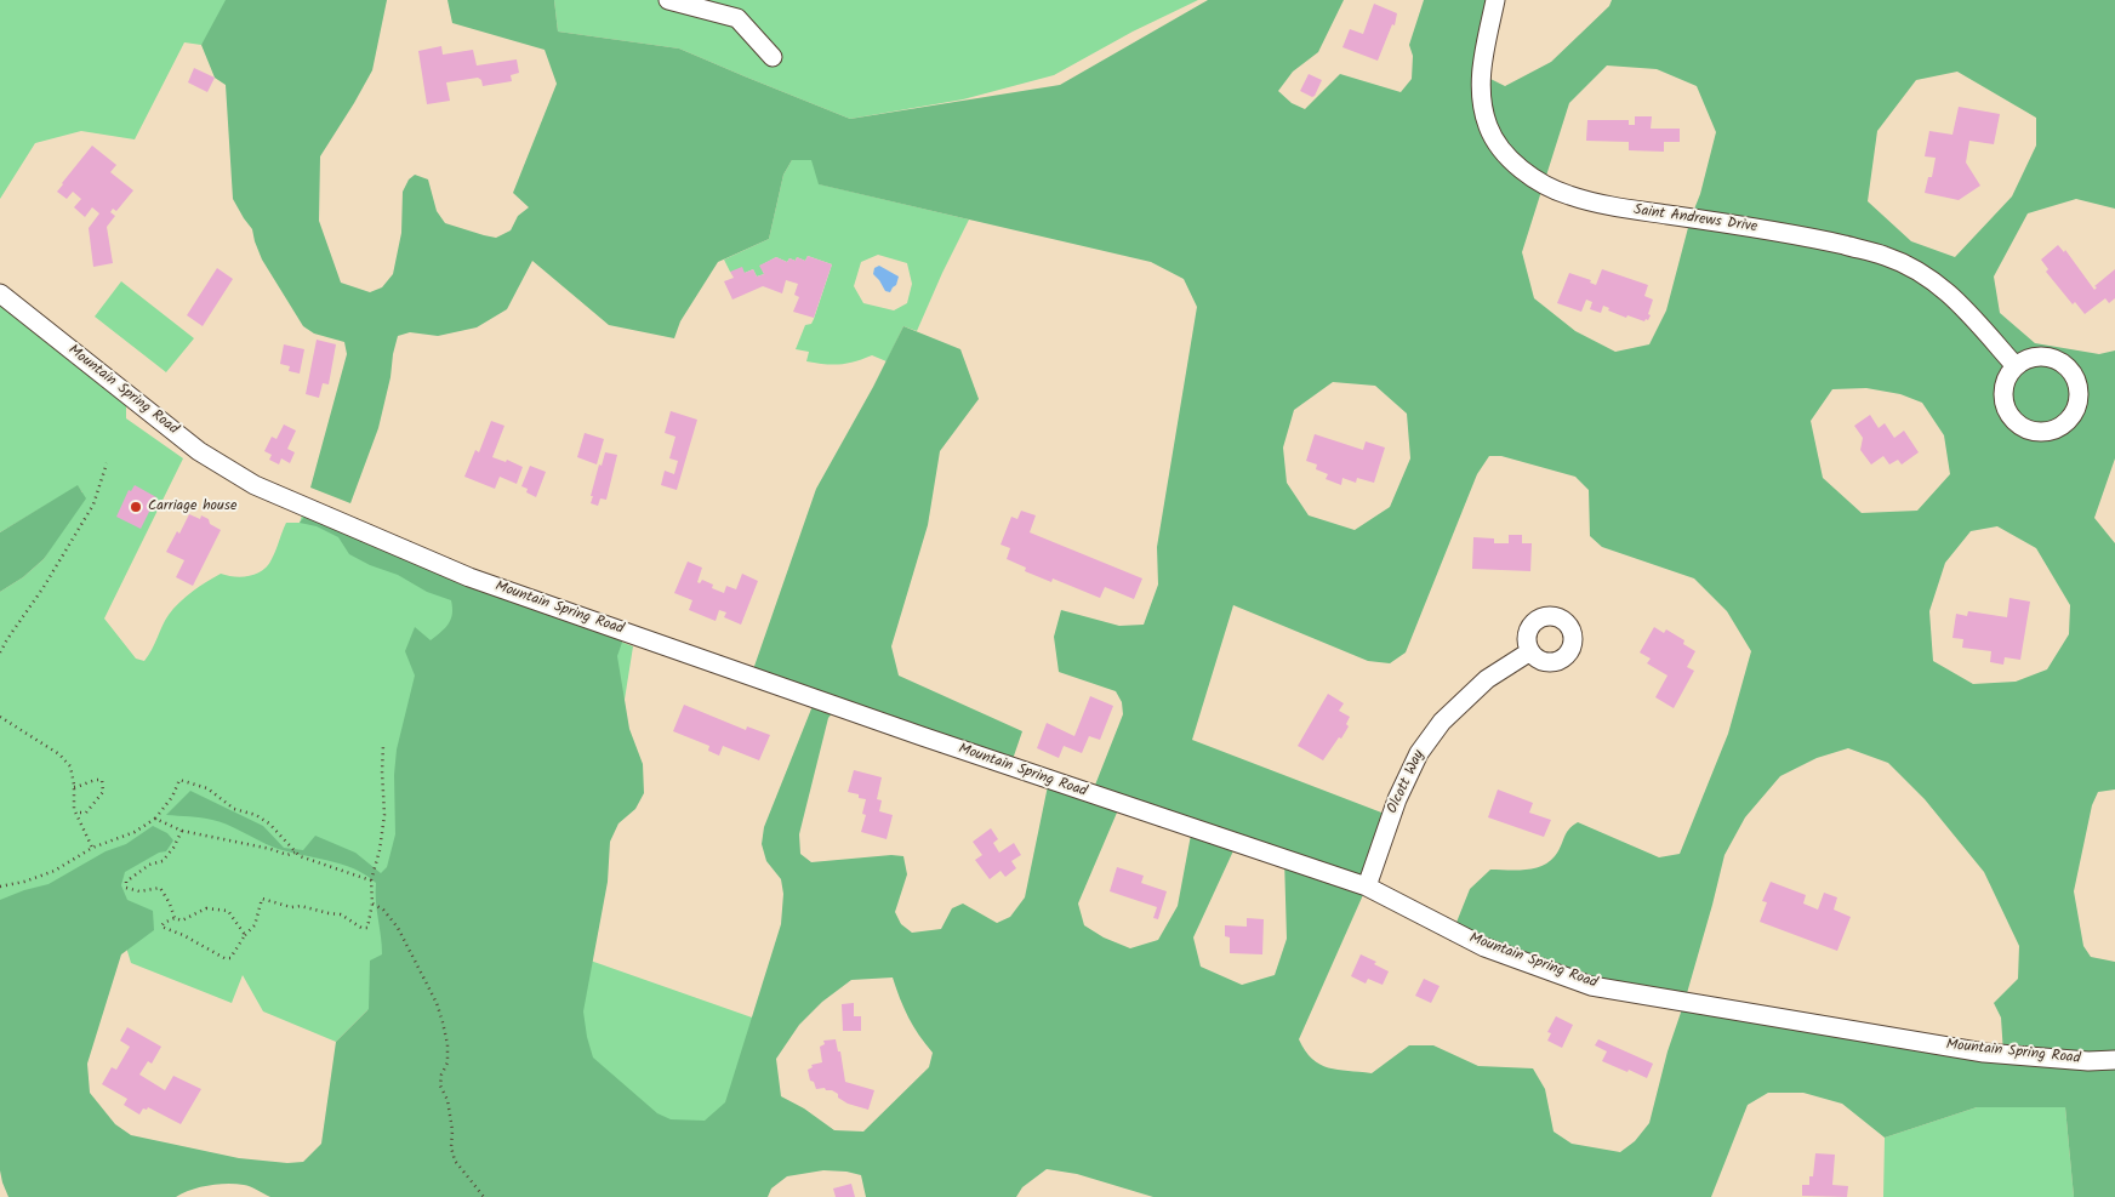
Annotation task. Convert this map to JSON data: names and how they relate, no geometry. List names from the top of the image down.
{
  "streets": {
    "street": ["Saint Andrews Drive", "Mountain Spring Road", "Olcott Way"]
  },
  "crossings": [
    ["Mountain Spring Road", "Olcott Way"]
  ],
  "places": ["Carriage house"]
}
